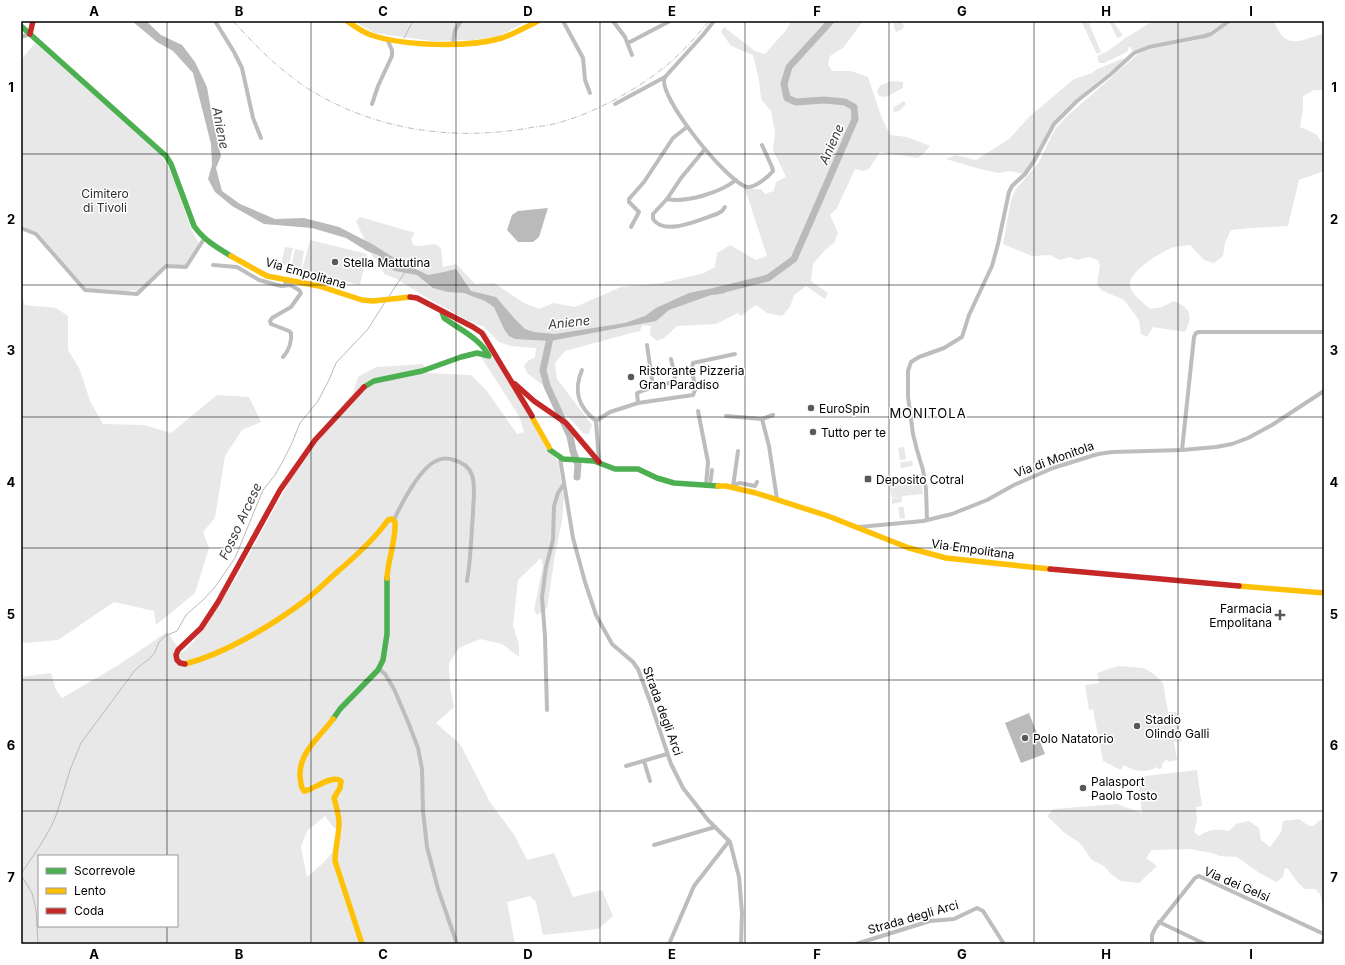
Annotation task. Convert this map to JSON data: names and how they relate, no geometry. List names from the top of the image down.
{
  "streets": {
    "main road": ["Via Empolitana"],
    "street": ["Via di Monitola", "Strada degli Arci", "Via dei Gelsi"]
  },
  "crossings": [
    ["Via Empolitana", "Via di Monitola"],
    ["Via Empolitana", "Strada degli Arci"]
  ],
  "districts": ["MONITOLA"],
  "water": ["Aniene", "Fosso Arcese"],
  "parks": ["Cimitero di Tivoli"],
  "places": {
    "other": [
      "Stella Mattutina",
      "Ristorante Pizzeria Gran Paradiso",
      "EuroSpin",
      "Tutto per te",
      "Stadio Olindo Galli",
      "Polo Natatorio",
      "Palasport Paolo Tosto"
    ],
    "transit": ["Deposito Cotral"],
    "health": ["Farmacia Empolitana"]
  },
  "legend": ["Scorrevole", "Lento", "Coda"],
  "grid": {
    "columns": [
      "A",
      "B",
      "C",
      "D",
      "E",
      "F",
      "G",
      "H",
      "I"
    ],
    "rows": [
      "1",
      "2",
      "3",
      "4",
      "5",
      "6",
      "7"
    ]
  }
}
